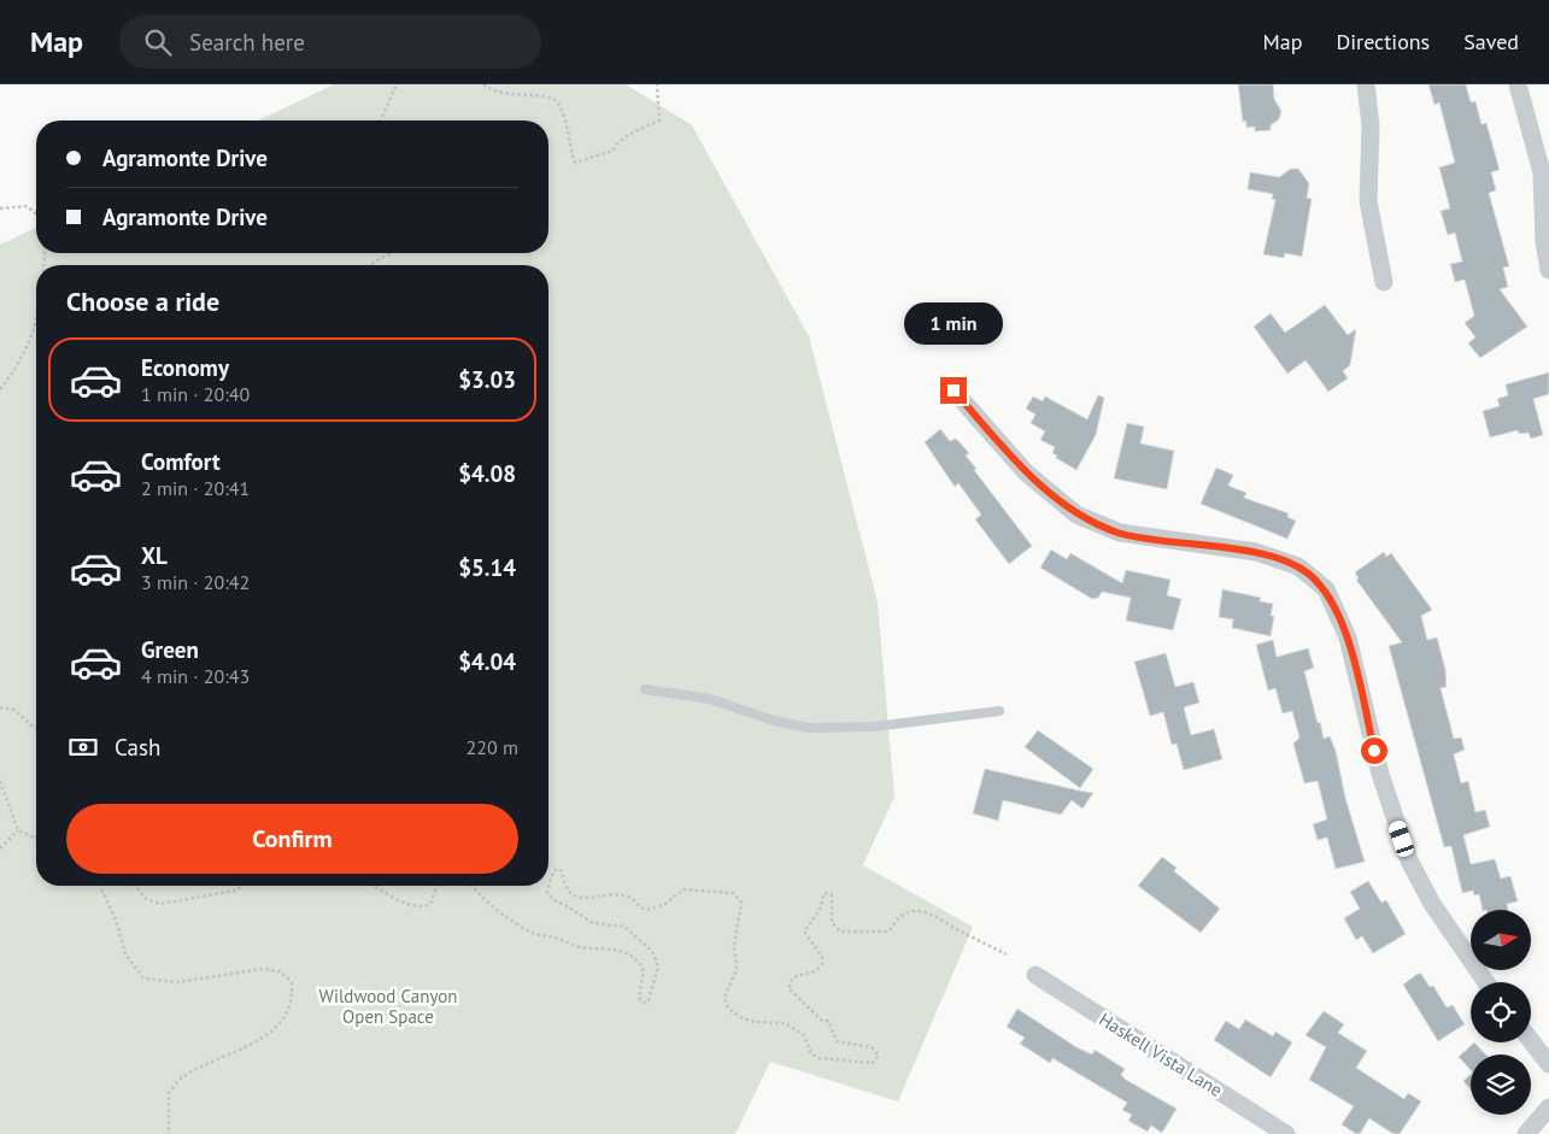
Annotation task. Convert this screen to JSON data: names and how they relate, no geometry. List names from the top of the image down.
{
  "streets": {
    "street": ["Haskell Vista Lane"]
  },
  "parks": ["Wildwood Canyon Open Space"],
  "north": "right",
  "page": {
    "header": "Map",
    "search": "Search here",
    "nav": ["Map", "Directions", "Saved"],
    "banner": ["Agramonte Drive", "Agramonte Drive"],
    "heading": "Choose a ride",
    "bubble": "1 min",
    "list": [
      {
        "name": "Economy",
        "note": "1 min · 20:40",
        "value": "$3.03"
      },
      {
        "name": "Comfort",
        "note": "2 min · 20:41",
        "value": "$4.08"
      },
      {
        "name": "XL",
        "note": "3 min · 20:42",
        "value": "$5.14"
      },
      {
        "name": "Green",
        "note": "4 min · 20:43",
        "value": "$4.04"
      }
    ],
    "pay": ["Cash", "220 m"],
    "buttons": "Confirm"
  }
}
